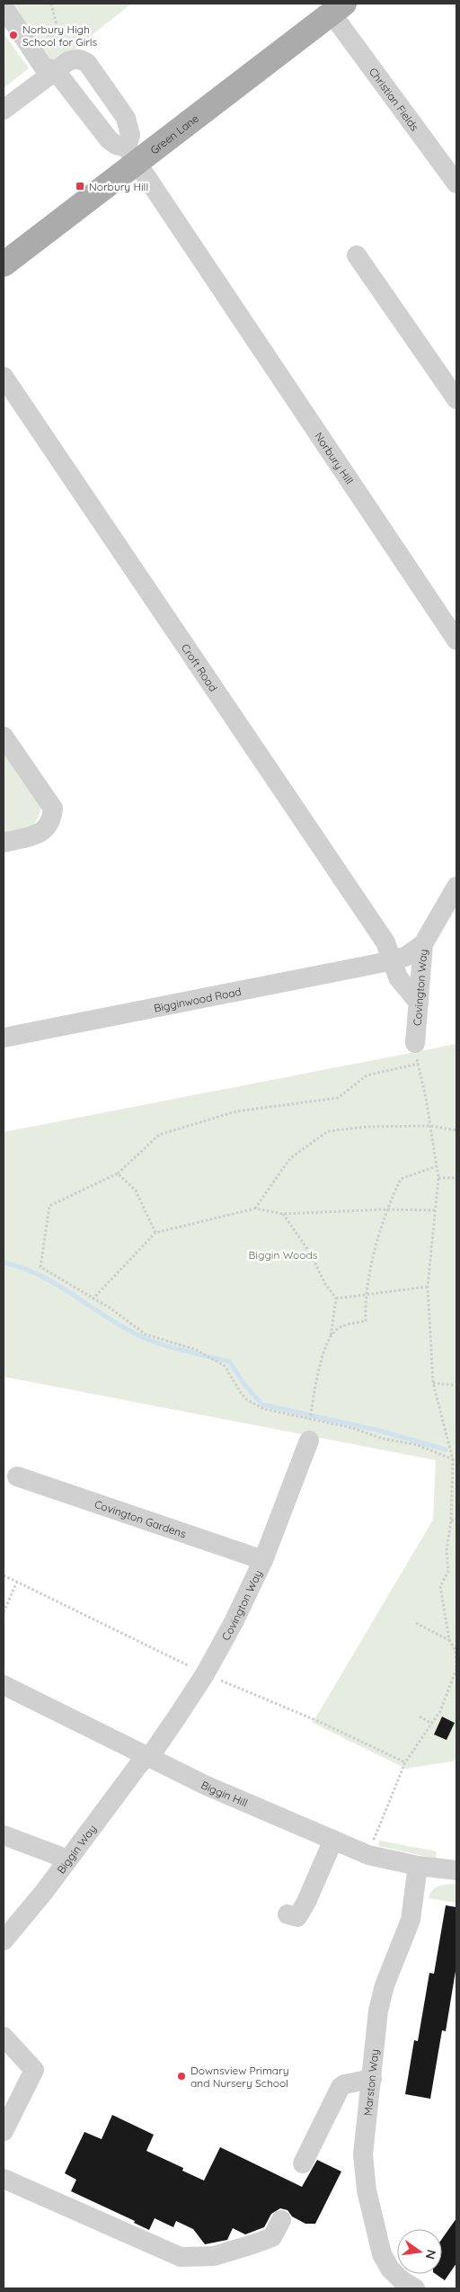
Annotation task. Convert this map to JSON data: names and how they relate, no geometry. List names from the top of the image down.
{
  "streets": {
    "main road": ["Green Lane"],
    "street": [
      "Christian Fields",
      "Norbury Hill",
      "Croft Road",
      "Covington Way",
      "Bigginwood Road",
      "Covington Gardens",
      "Biggin Hill",
      "Biggin Way",
      "Marston Way"
    ]
  },
  "crossings": [
    ["Christian Fields", "Green Lane"],
    ["Green Lane", "Norbury Hill"],
    ["Croft Road", "Covington Way"],
    ["Croft Road", "Bigginwood Road"],
    ["Covington Way", "Bigginwood Road"],
    ["Covington Way", "Covington Gardens"],
    ["Covington Way", "Biggin Hill"],
    ["Covington Way", "Biggin Way"],
    ["Biggin Hill", "Biggin Way"],
    ["Biggin Hill", "Marston Way"]
  ],
  "parks": ["Biggin Woods"],
  "places": {
    "other": ["Norbury High School for Girls", "Downsview Primary and Nursery School"],
    "transit": ["Norbury Hill"]
  },
  "north": "right"
}
